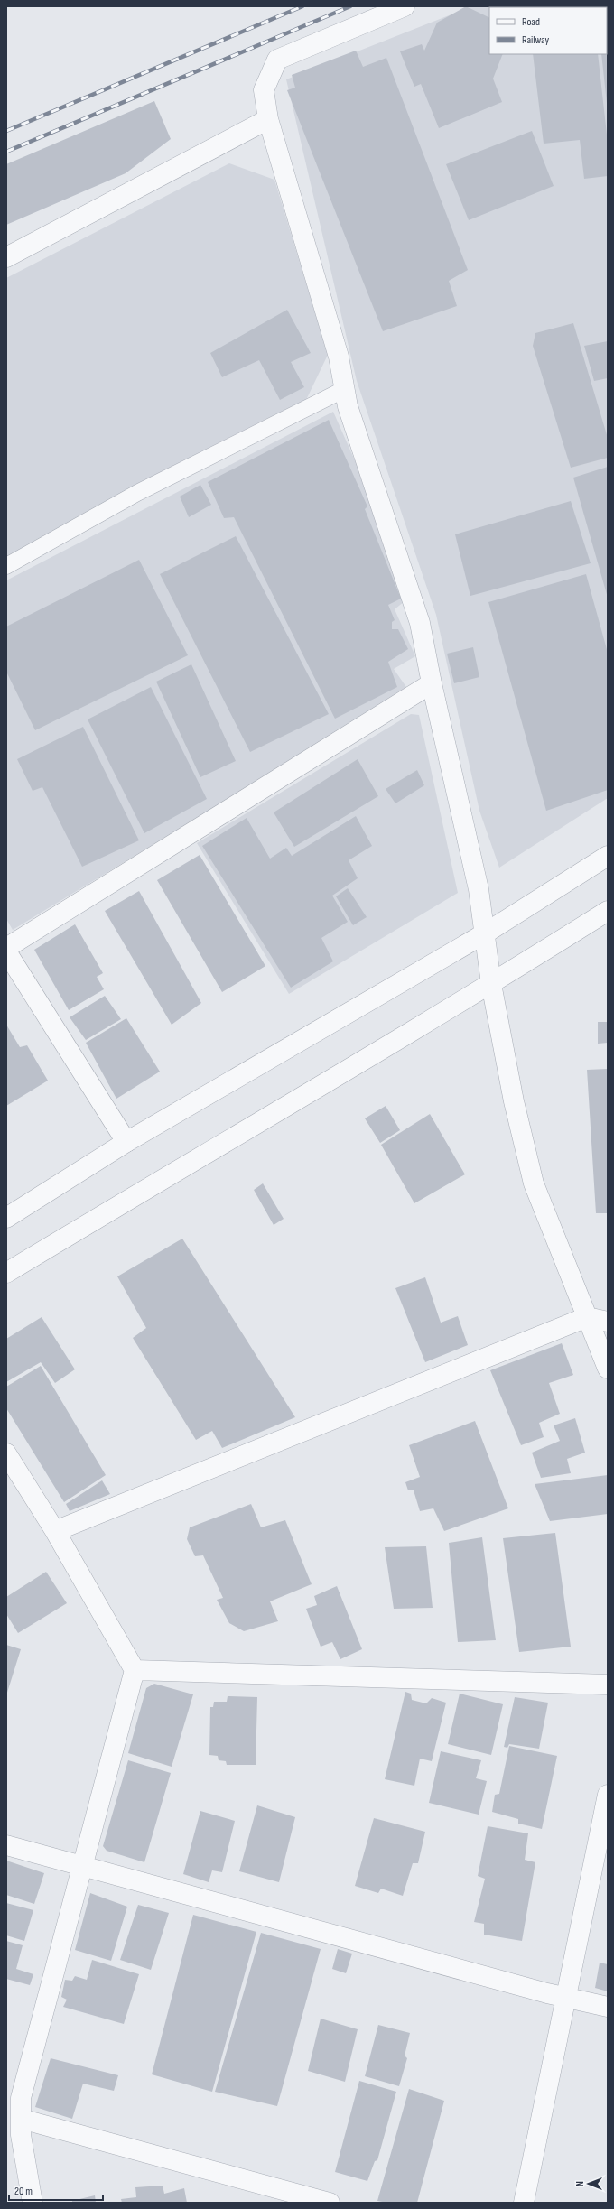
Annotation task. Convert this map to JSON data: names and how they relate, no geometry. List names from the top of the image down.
{
  "legend": ["Road", "Railway"],
  "scale_bar": "20 m",
  "north": "left"
}
